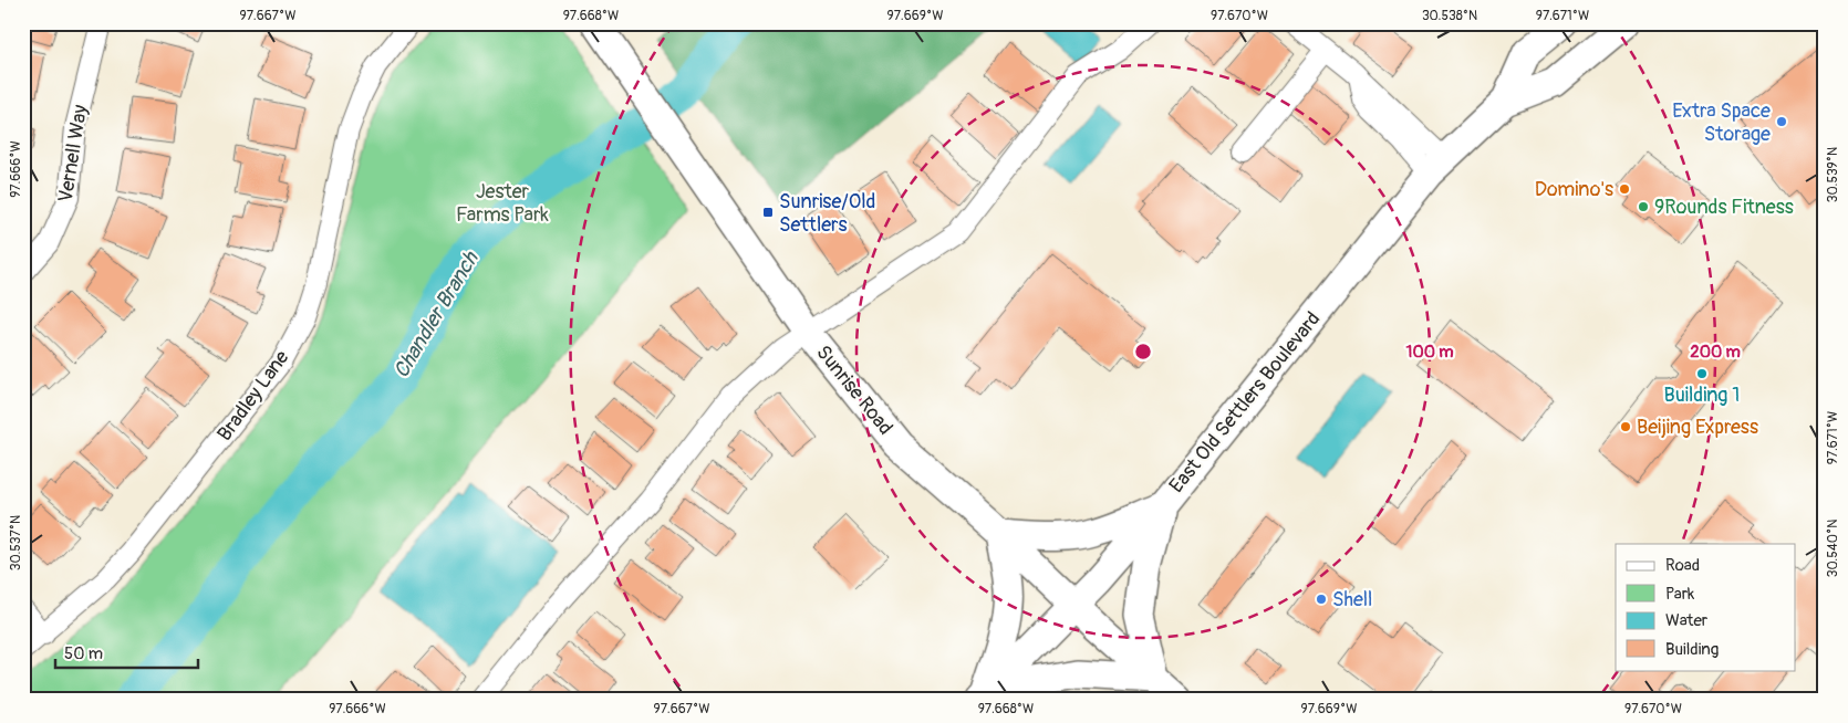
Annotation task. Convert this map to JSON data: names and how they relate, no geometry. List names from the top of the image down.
{
  "streets": {
    "main road": ["Sunrise Road", "East Old Settlers Boulevard"],
    "street": ["Vernell Way", "Bradley Lane"]
  },
  "crossings": [
    ["Sunrise Road", "East Old Settlers Boulevard"]
  ],
  "water": ["Chandler Branch"],
  "parks": ["Jester Farms Park"],
  "places": {
    "other": [
      "Extra Space Storage",
      "Domino's",
      "9Rounds Fitness",
      "Building 1",
      "Beijing Express",
      "Shell"
    ],
    "transit": ["Sunrise/Old Settlers"]
  },
  "legend": [
    "Road",
    "Park",
    "Water",
    "Building"
  ],
  "scale_bar": "50 m",
  "coordinates": [
    "97.667°W",
    "97.668°W",
    "97.669°W",
    "97.670°W",
    "30.538°N",
    "97.671°W",
    "97.666°W",
    "30.539°N",
    "30.537°N",
    "30.540°N"
  ],
  "rings": ["100 m", "200 m"]
}
